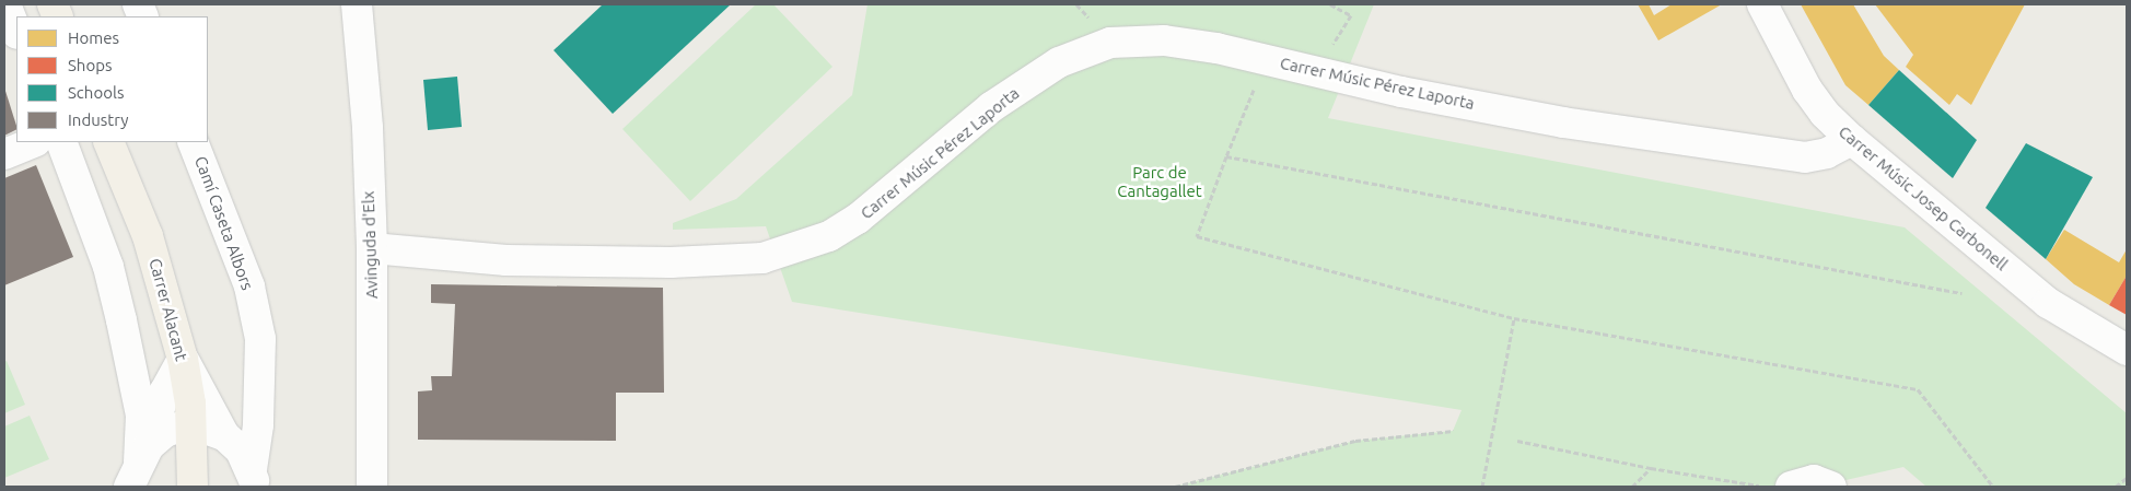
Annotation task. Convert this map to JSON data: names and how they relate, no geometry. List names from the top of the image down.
{
  "streets": {
    "main road": ["Carrer Alacant"],
    "street": [
      "Carrer Músic Pérez Laporta",
      "Carrer Músic Josep Carbonell",
      "Camí Caseta Albors",
      "Avinguda d'Elx"
    ]
  },
  "crossings": [
    ["Carrer Músic Pérez Laporta", "Carrer Músic Josep Carbonell"],
    ["Carrer Músic Pérez Laporta", "Avinguda d'Elx"]
  ],
  "parks": ["Parc de Cantagallet"],
  "legend": [
    "Homes",
    "Shops",
    "Schools",
    "Industry"
  ]
}
